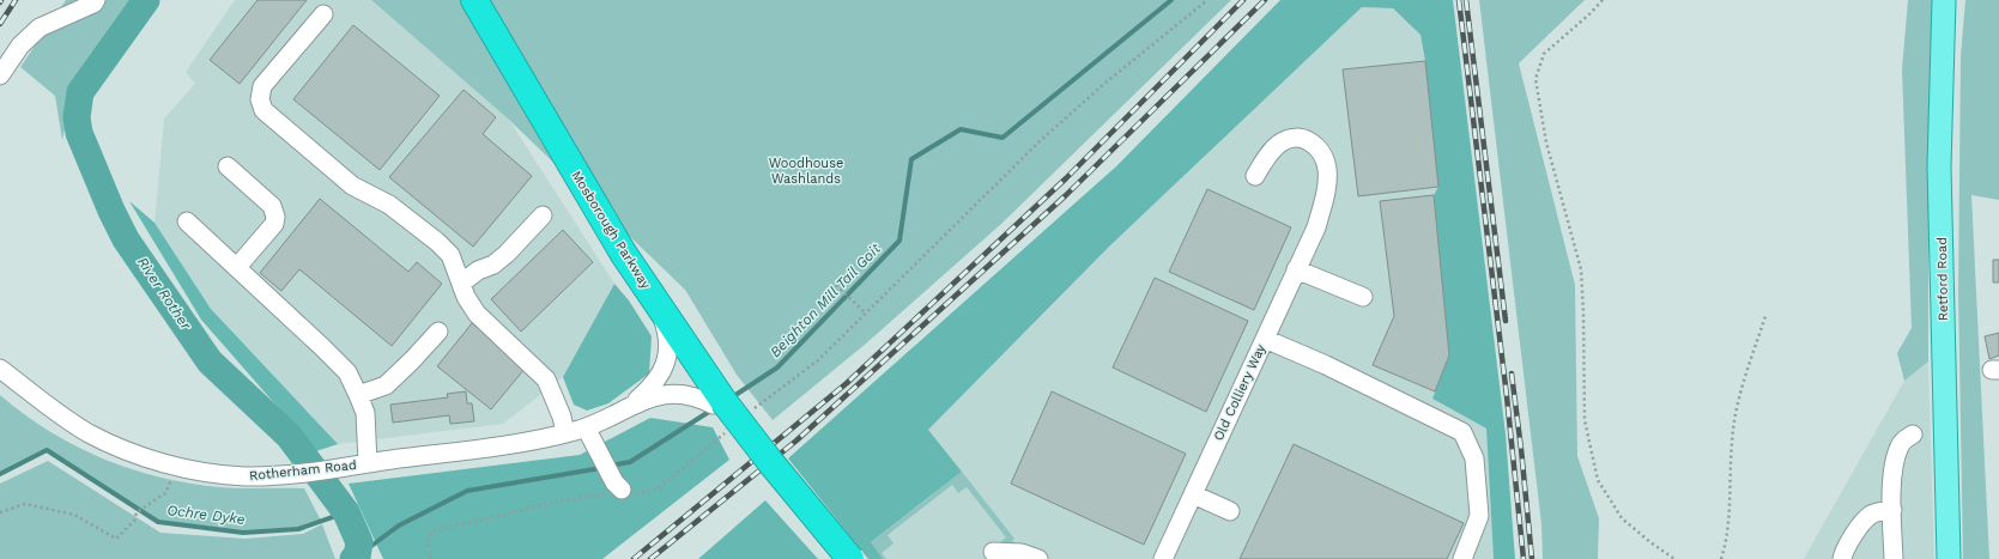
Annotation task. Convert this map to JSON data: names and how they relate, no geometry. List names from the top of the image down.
{
  "streets": {
    "highway": ["Mosborough Parkway"],
    "main road": ["Retford Road"],
    "street": ["Old Colliery Way", "Rotherham Road"]
  },
  "water": ["River Rother", "Beighton Mill Tail Goit", "Ochre Dyke"],
  "parks": ["Woodhouse Washlands"]
}
